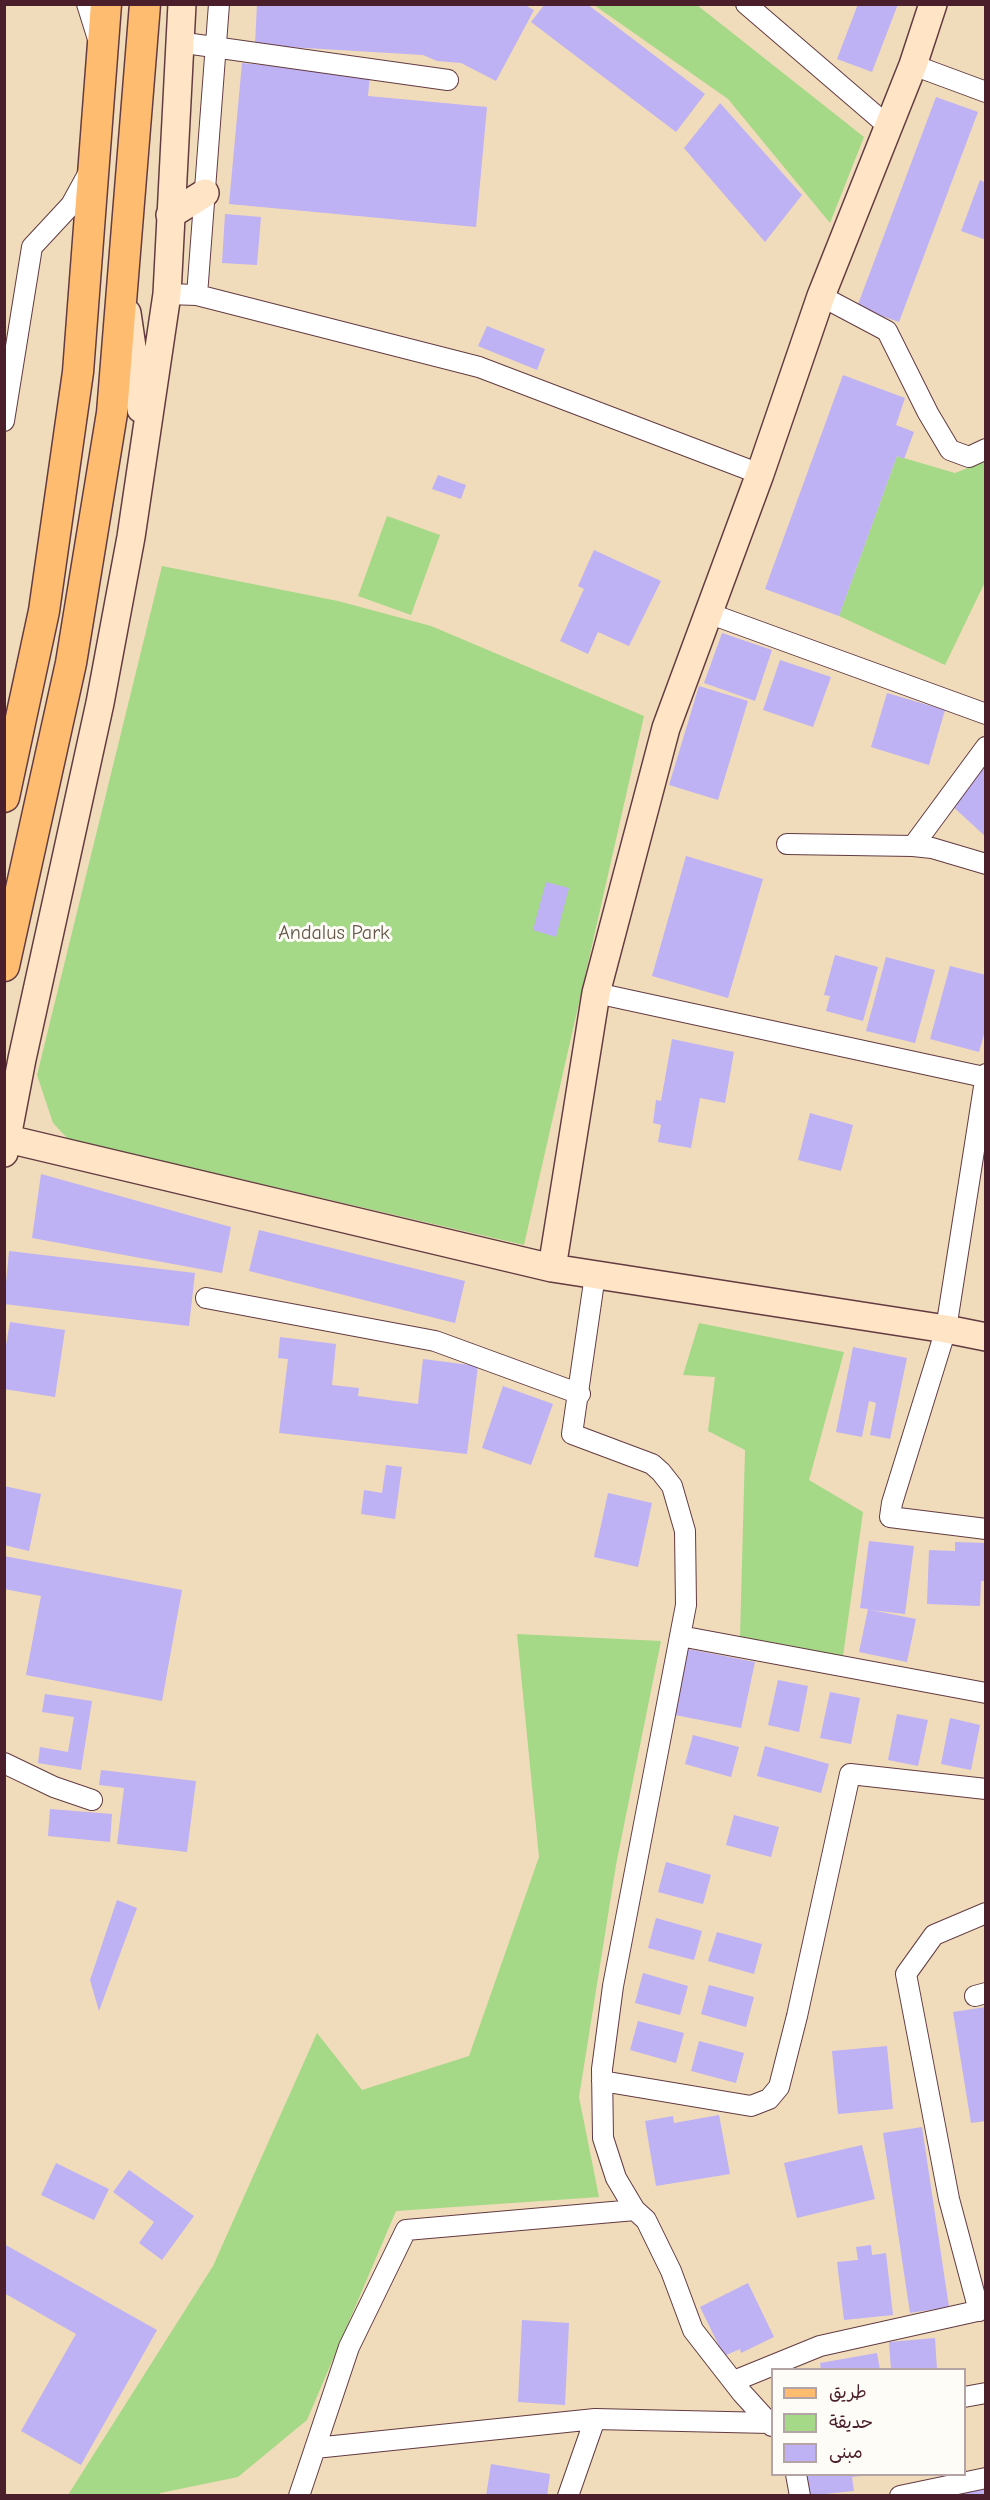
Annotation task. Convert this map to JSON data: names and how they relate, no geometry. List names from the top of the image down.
{
  "parks": ["Andalus Park"],
  "legend": ["طريق", "حديقة", "مبنى"]
}
